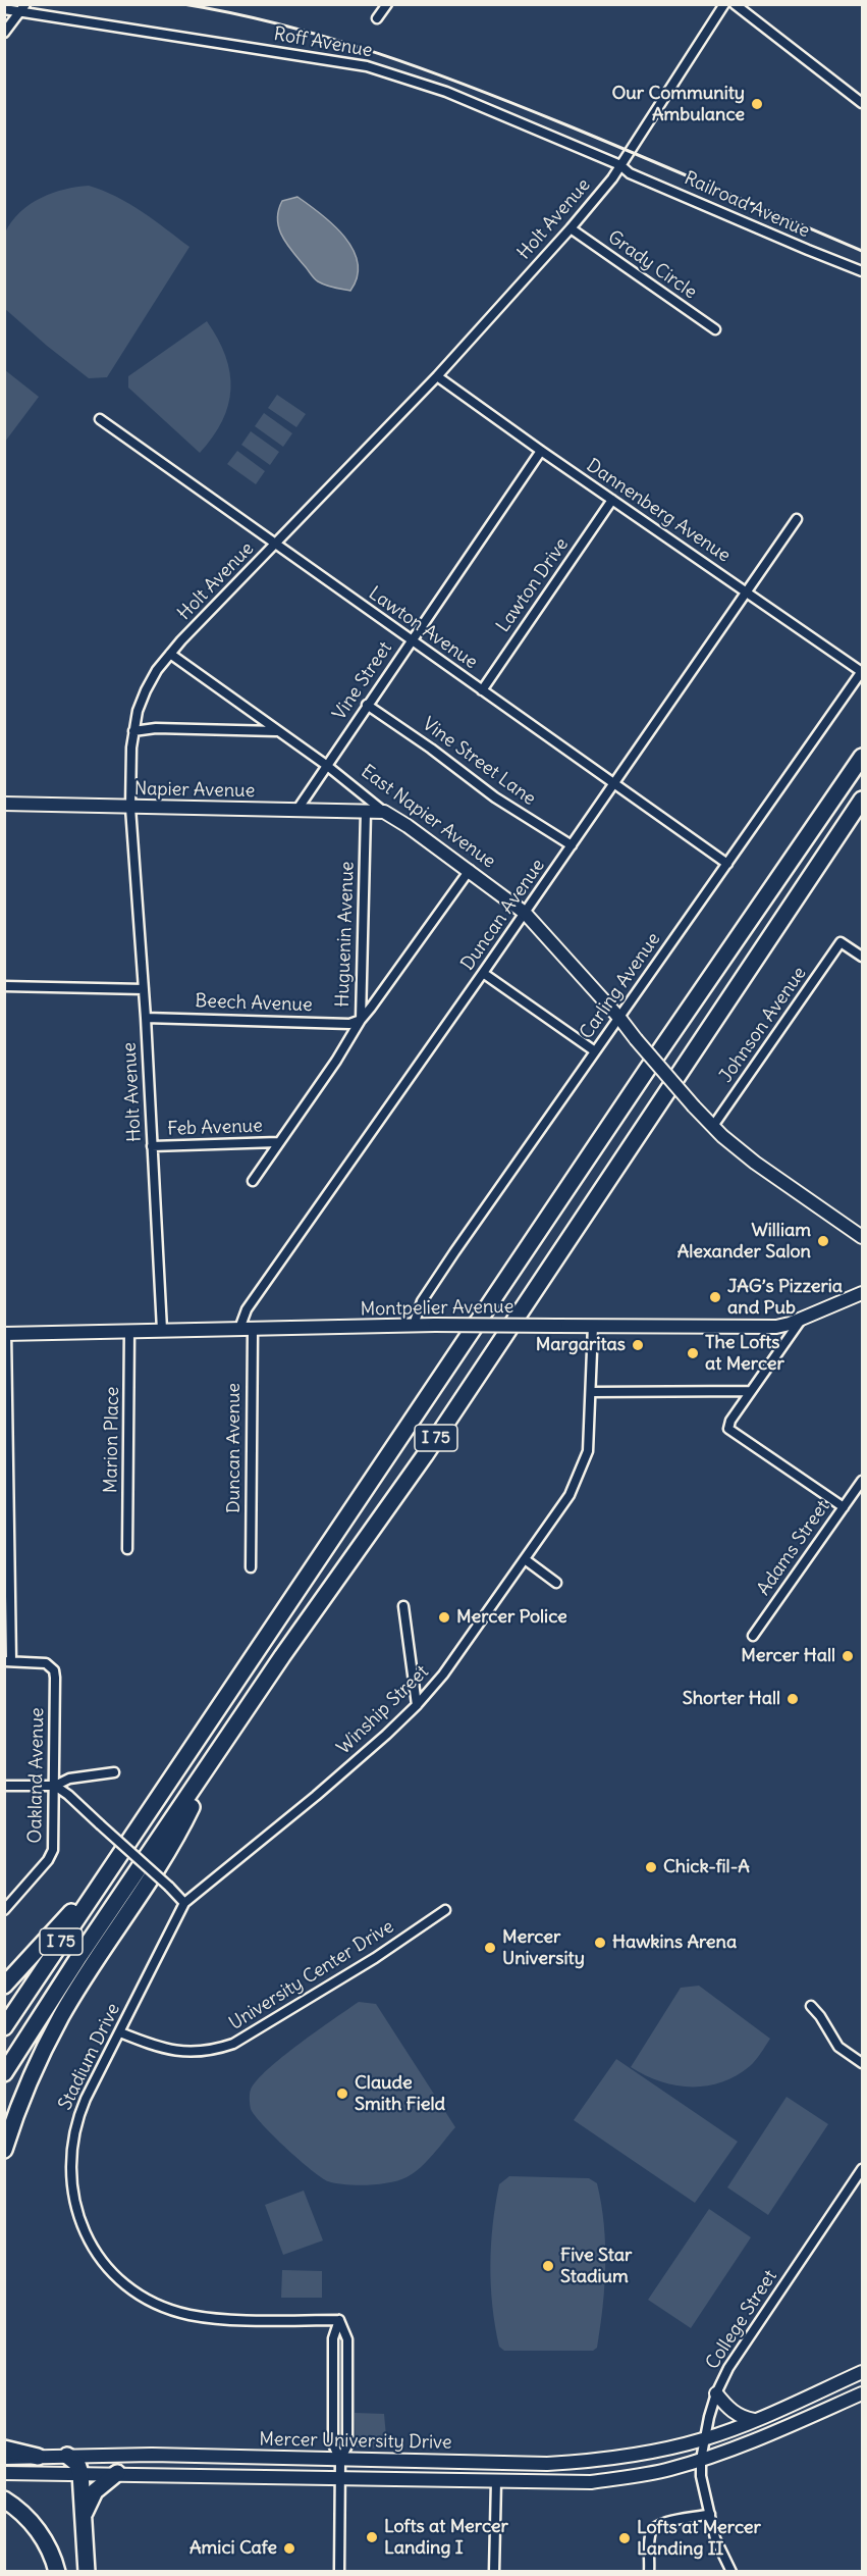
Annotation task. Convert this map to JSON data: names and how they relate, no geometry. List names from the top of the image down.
{
  "streets": {
    "highway": ["I 75"],
    "street": [
      "Roff Avenue",
      "Railroad Avenue",
      "Holt Avenue",
      "Grady Circle",
      "Dannenberg Avenue",
      "Lawton Drive",
      "Lawton Avenue",
      "Vine Street",
      "Vine Street Lane",
      "Napier Avenue",
      "East Napier Avenue",
      "Duncan Avenue",
      "Huguenin Avenue",
      "Carling Avenue",
      "Beech Avenue",
      "Johnson Avenue",
      "Feb Avenue",
      "Montpelier Avenue",
      "Marion Place",
      "Adams Street",
      "Winship Street",
      "Oakland Avenue",
      "University Center Drive",
      "Stadium Drive",
      "College Street",
      "Mercer University Drive"
    ]
  },
  "crossings": [
    ["Roff Avenue", "Railroad Avenue"],
    ["Roff Avenue", "Holt Avenue"],
    ["Railroad Avenue", "Holt Avenue"],
    ["Holt Avenue", "Grady Circle"],
    ["Holt Avenue", "Dannenberg Avenue"],
    ["Holt Avenue", "Lawton Avenue"],
    ["Holt Avenue", "Napier Avenue"],
    ["Holt Avenue", "East Napier Avenue"],
    ["Holt Avenue", "Beech Avenue"],
    ["Holt Avenue", "Feb Avenue"],
    ["Holt Avenue", "Montpelier Avenue"],
    ["Dannenberg Avenue", "Lawton Drive"],
    ["Dannenberg Avenue", "Vine Street"],
    ["Dannenberg Avenue", "Duncan Avenue"],
    ["Dannenberg Avenue", "Carling Avenue"],
    ["Lawton Drive", "Lawton Avenue"],
    ["Lawton Avenue", "Vine Street"],
    ["Lawton Avenue", "Duncan Avenue"],
    ["Lawton Avenue", "Carling Avenue"],
    ["Vine Street", "Vine Street Lane"],
    ["Vine Street", "Napier Avenue"],
    ["Vine Street", "East Napier Avenue"],
    ["Vine Street Lane", "Duncan Avenue"],
    ["Napier Avenue", "East Napier Avenue"],
    ["Napier Avenue", "Huguenin Avenue"],
    ["East Napier Avenue", "Duncan Avenue"],
    ["East Napier Avenue", "Carling Avenue"],
    ["East Napier Avenue", "Johnson Avenue"],
    ["Duncan Avenue", "Montpelier Avenue"],
    ["Huguenin Avenue", "Beech Avenue"],
    ["Huguenin Avenue", "Feb Avenue"],
    ["Carling Avenue", "Montpelier Avenue"],
    ["Montpelier Avenue", "Marion Place"],
    ["Montpelier Avenue", "Winship Street"],
    ["Winship Street", "Stadium Drive"],
    ["University Center Drive", "Stadium Drive"],
    ["College Street", "Mercer University Drive"]
  ],
  "places": [
    "Our Community Ambulance",
    "William Alexander Salon",
    "JAG’s Pizzeria and Pub",
    "Margaritas",
    "The Lofts at Mercer",
    "Mercer Police",
    "Mercer Hall",
    "Shorter Hall",
    "Chick-fil-A",
    "Hawkins Arena",
    "Mercer University",
    "Claude Smith Field",
    "Five Star Stadium",
    "Lofts at Mercer Landing I",
    "Lofts at Mercer Landing II",
    "Amici Cafe"
  ]
}
